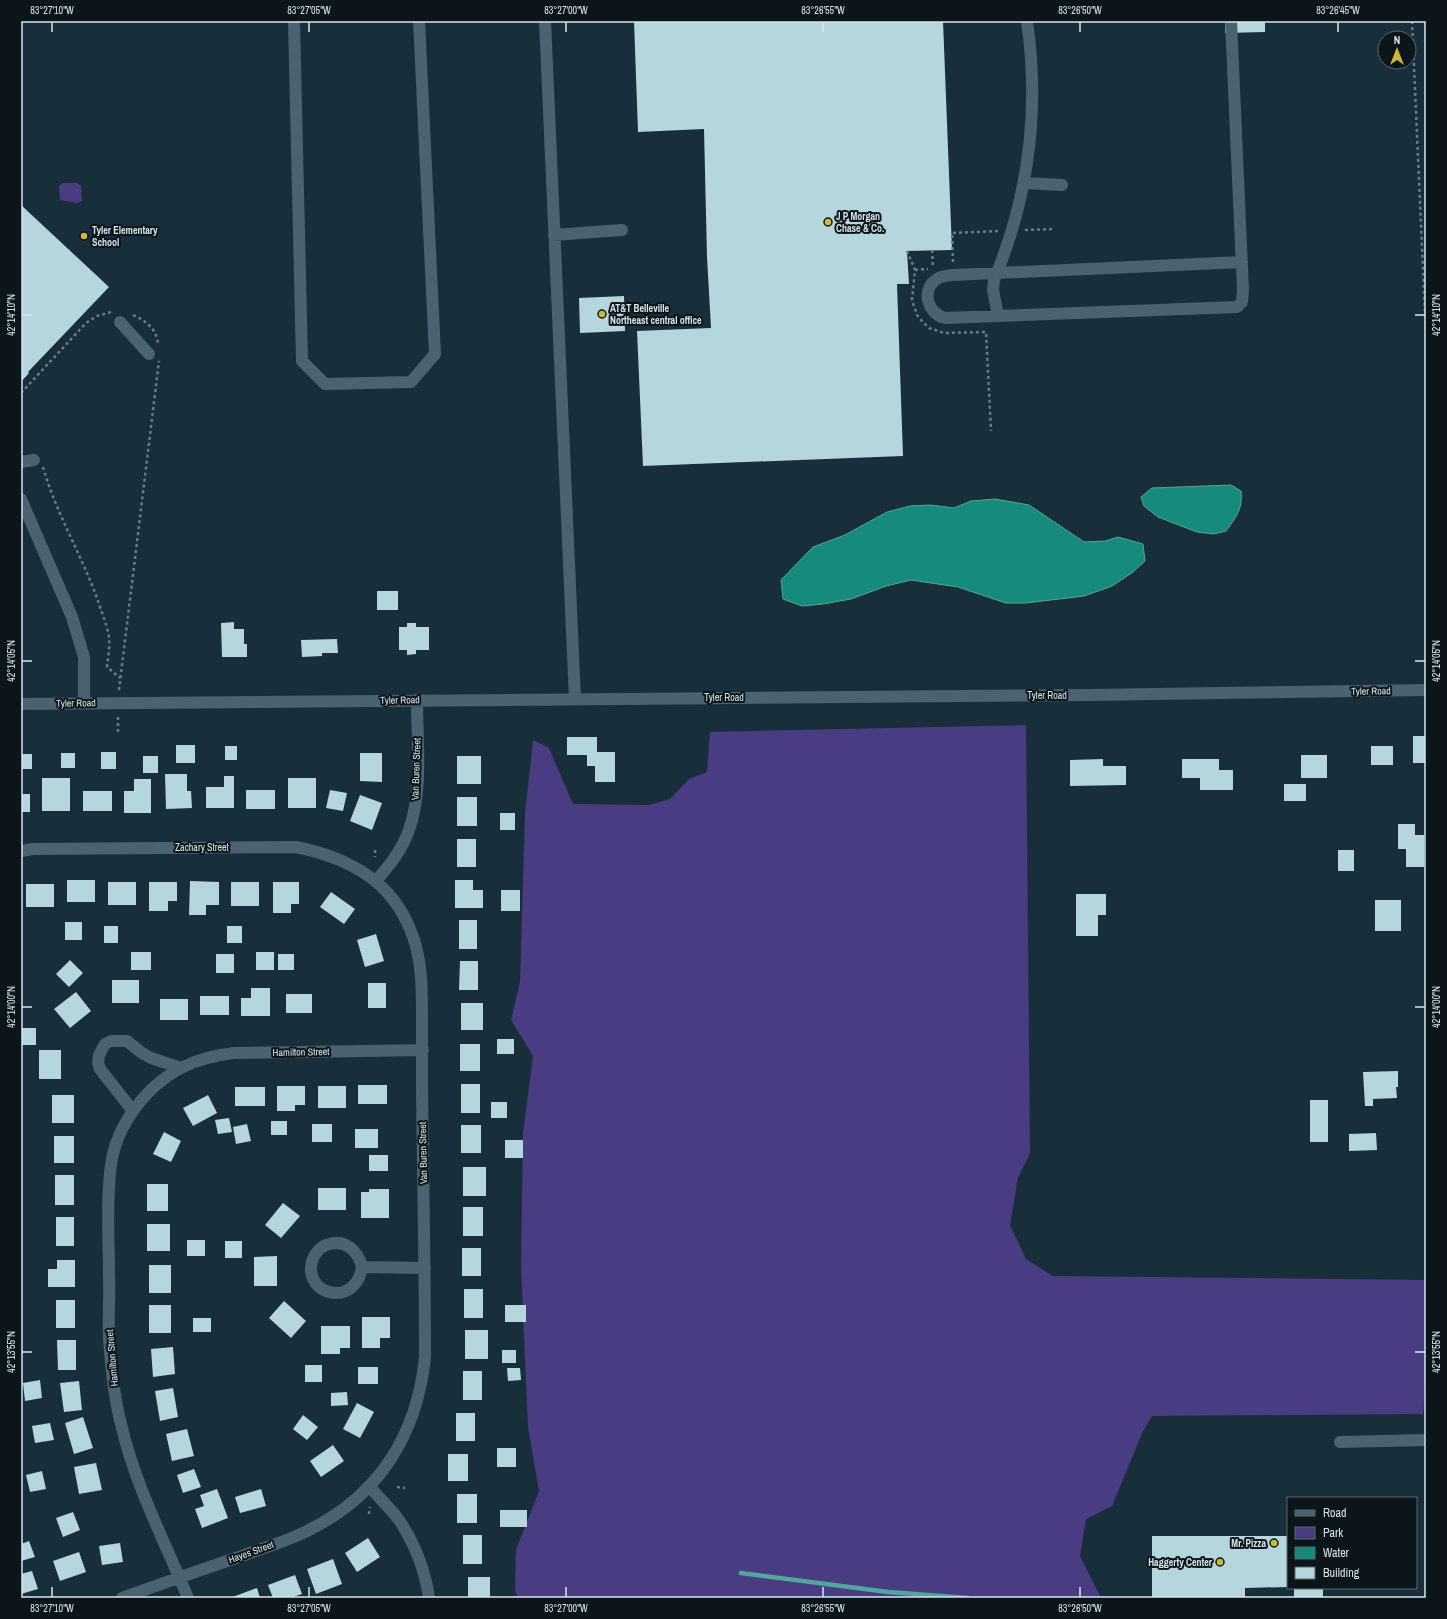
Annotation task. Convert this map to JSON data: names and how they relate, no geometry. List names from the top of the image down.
{
  "streets": {
    "street": [
      "Tyler Road",
      "Van Buren Street",
      "Zachary Street",
      "Hamilton Street",
      "Hayes Street"
    ]
  },
  "crossings": [
    ["Tyler Road", "Van Buren Street"],
    ["Van Buren Street", "Zachary Street"],
    ["Van Buren Street", "Hamilton Street"],
    ["Van Buren Street", "Hayes Street"],
    ["Hamilton Street", "Hayes Street"]
  ],
  "places": [
    "J P Morgan Chase & Co.",
    "Tyler Elementary School",
    "AT&T Belleville Northeast central office",
    "Mr. Pizza",
    "Haggerty Center"
  ],
  "legend": [
    "Road",
    "Park",
    "Water",
    "Building"
  ],
  "north": "top",
  "coordinates": [
    "83°27'10\"W",
    "83°27'05\"W",
    "83°27'00\"W",
    "83°26'55\"W",
    "83°26'50\"W",
    "83°26'45\"W",
    "42°14'10\"N",
    "42°14'05\"N",
    "42°14'00\"N",
    "42°13'55\"N"
  ]
}
